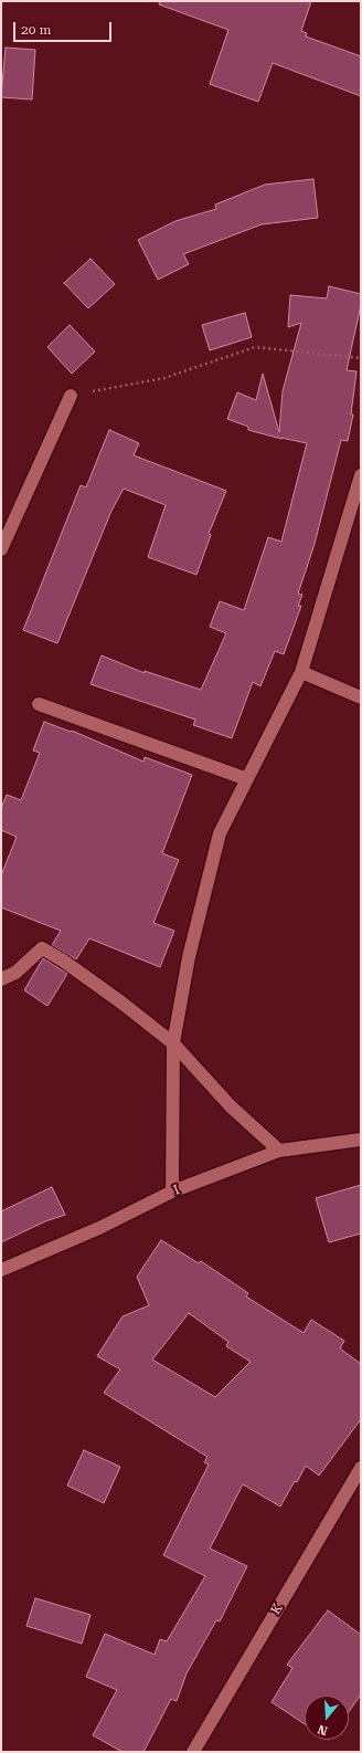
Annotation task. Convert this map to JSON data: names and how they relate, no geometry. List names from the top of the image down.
{
  "streets": {
    "street": ["I", "K"]
  },
  "scale_bar": "20 m",
  "north": "bottom"
}
